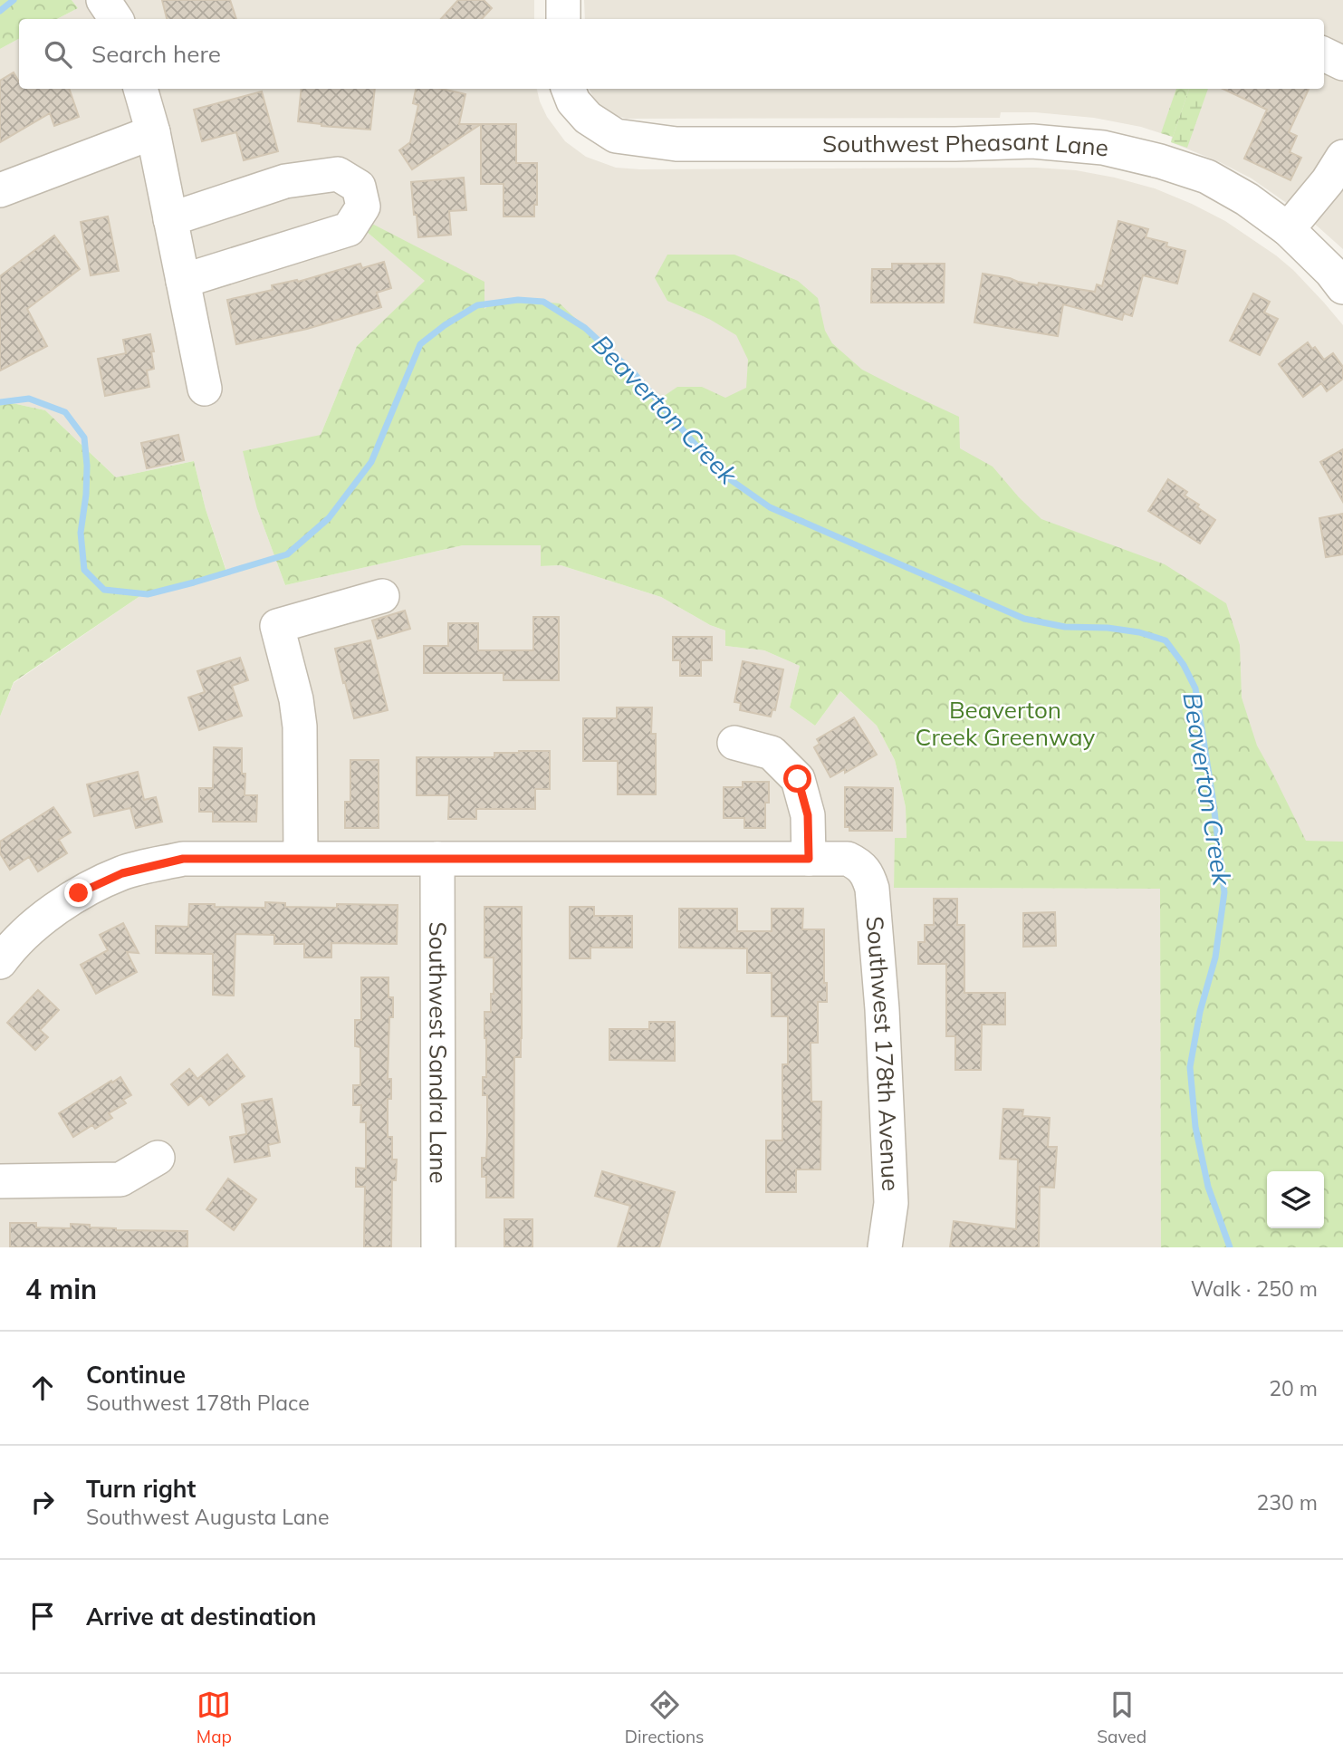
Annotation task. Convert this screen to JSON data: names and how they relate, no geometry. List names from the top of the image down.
{
  "streets": {
    "street": ["Southwest Pheasant Lane", "Southwest Sandra Lane", "Southwest 178th Avenue"]
  },
  "water": ["Beaverton Creek"],
  "parks": ["Beaverton Creek Greenway"],
  "page": {
    "search": "Search here",
    "heading": ["4 min", "Walk · 250 m"],
    "list": [
      ["Continue", "Southwest 178th Place", "20 m"],
      ["Turn right", "Southwest Augusta Lane", "230 m"],
      "Arrive at destination"
    ],
    "nav": ["Map", "Directions", "Saved"]
  }
}
